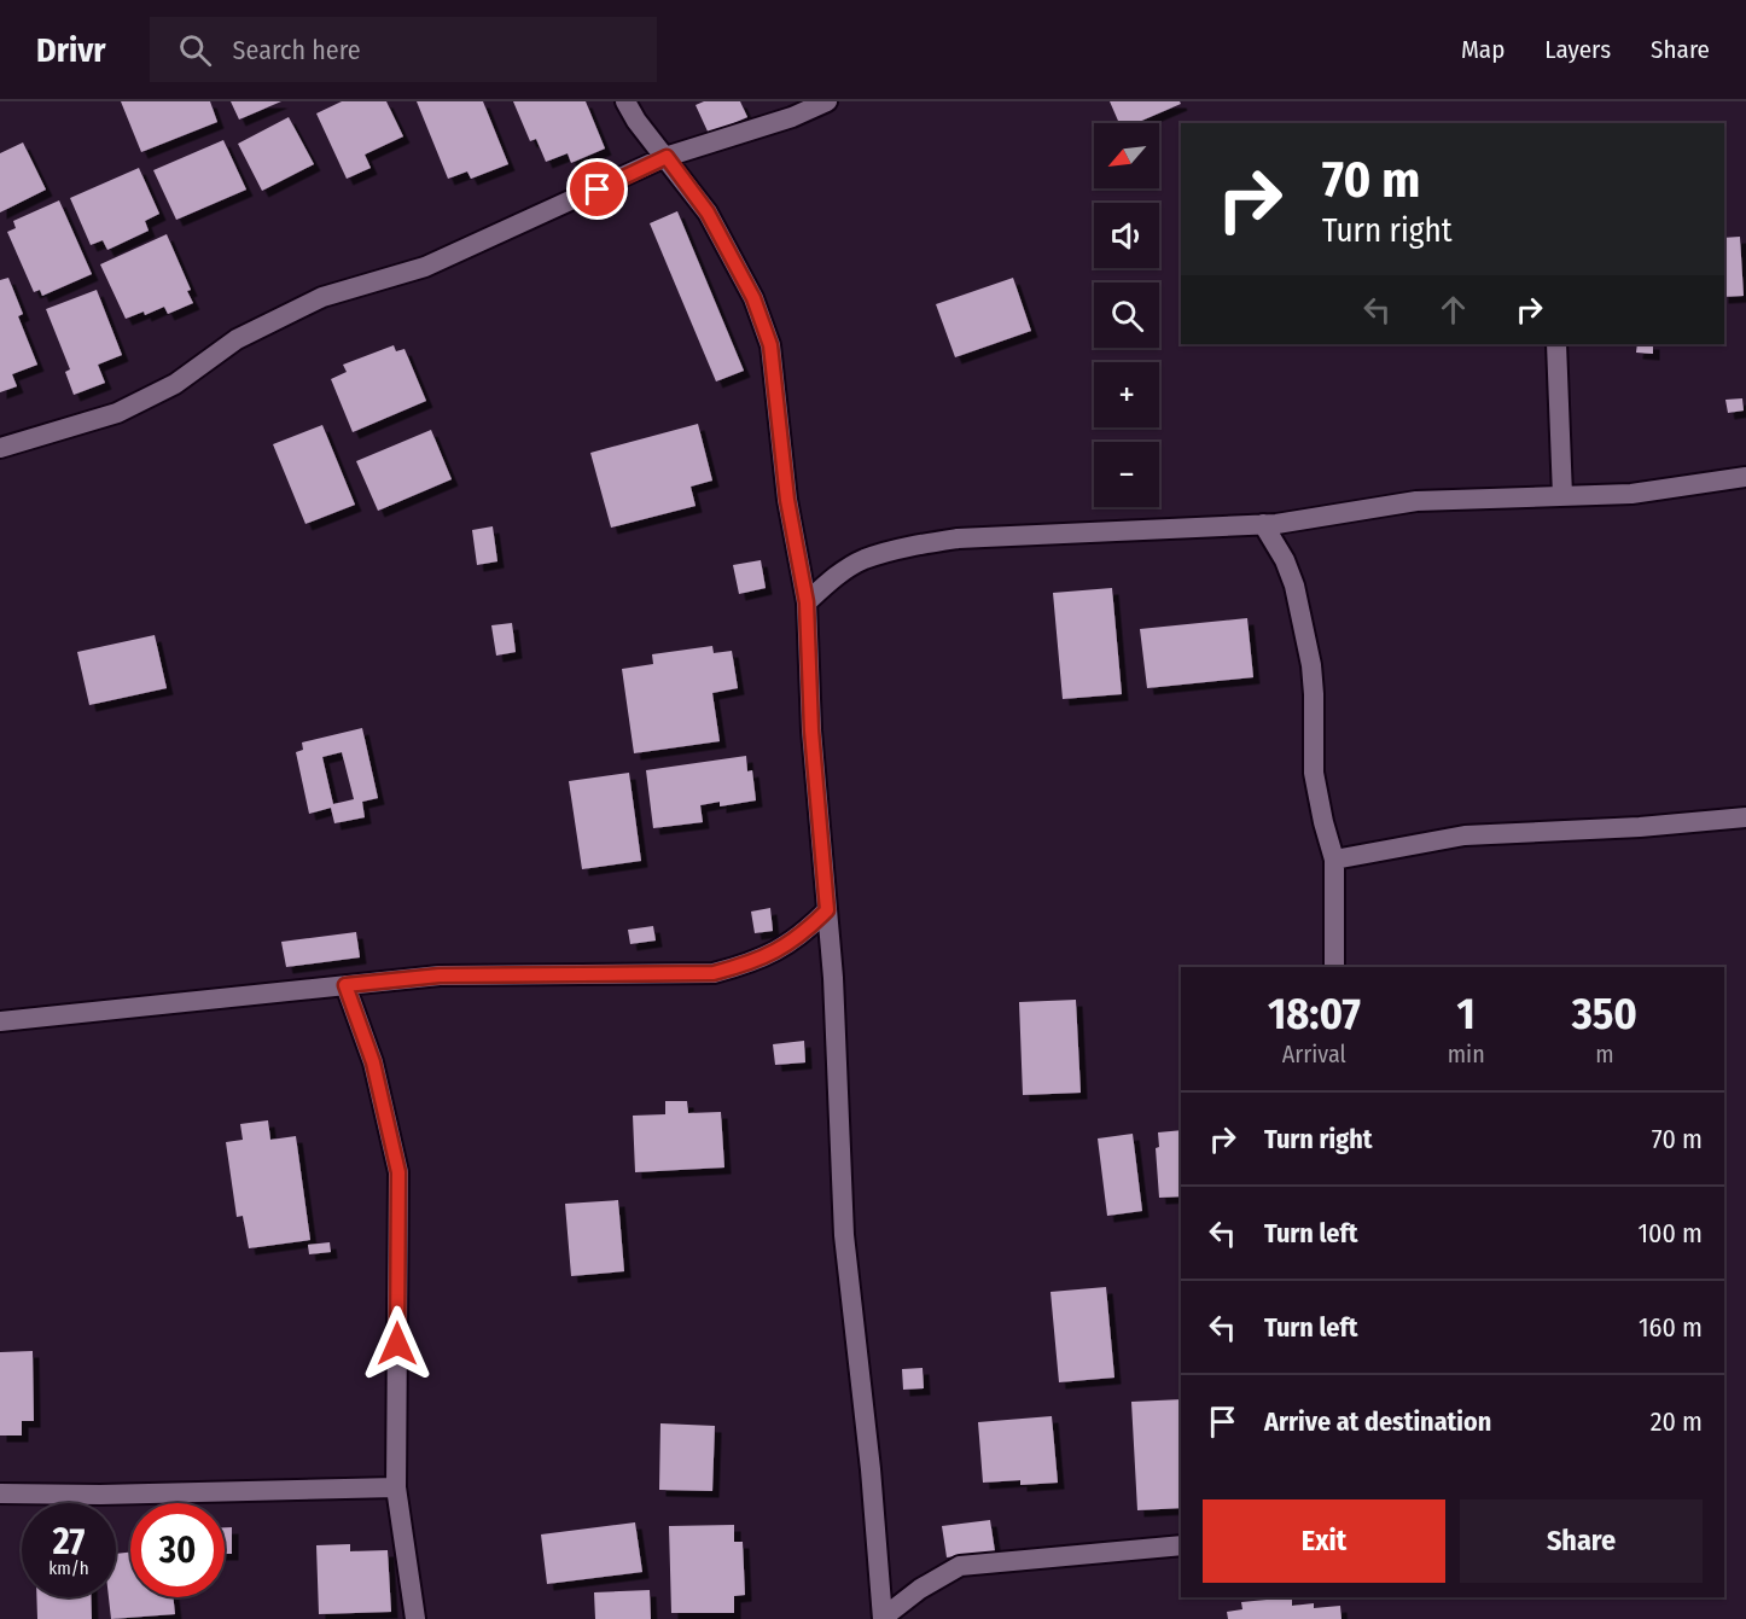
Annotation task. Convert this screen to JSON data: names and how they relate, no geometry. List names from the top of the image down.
{
  "north": "bottom left",
  "page": {
    "header": "Drivr",
    "search": "Search here",
    "nav": ["Map", "Layers", "Share"],
    "map_buttons": ["+", "−"],
    "turn": ["70 m", "Turn right"],
    "eta": [
      "18:07",
      "Arrival",
      "1",
      "min",
      "350",
      "m"
    ],
    "list": [
      {
        "name": "Turn right",
        "value": "70 m"
      },
      {
        "name": "Turn left",
        "value": "100 m"
      },
      {
        "name": "Turn left",
        "value": "160 m"
      },
      {
        "name": "Arrive at destination",
        "value": "20 m"
      }
    ],
    "buttons": ["Exit", "Share"],
    "speed": "27 km/h",
    "limit": "30"
  }
}
